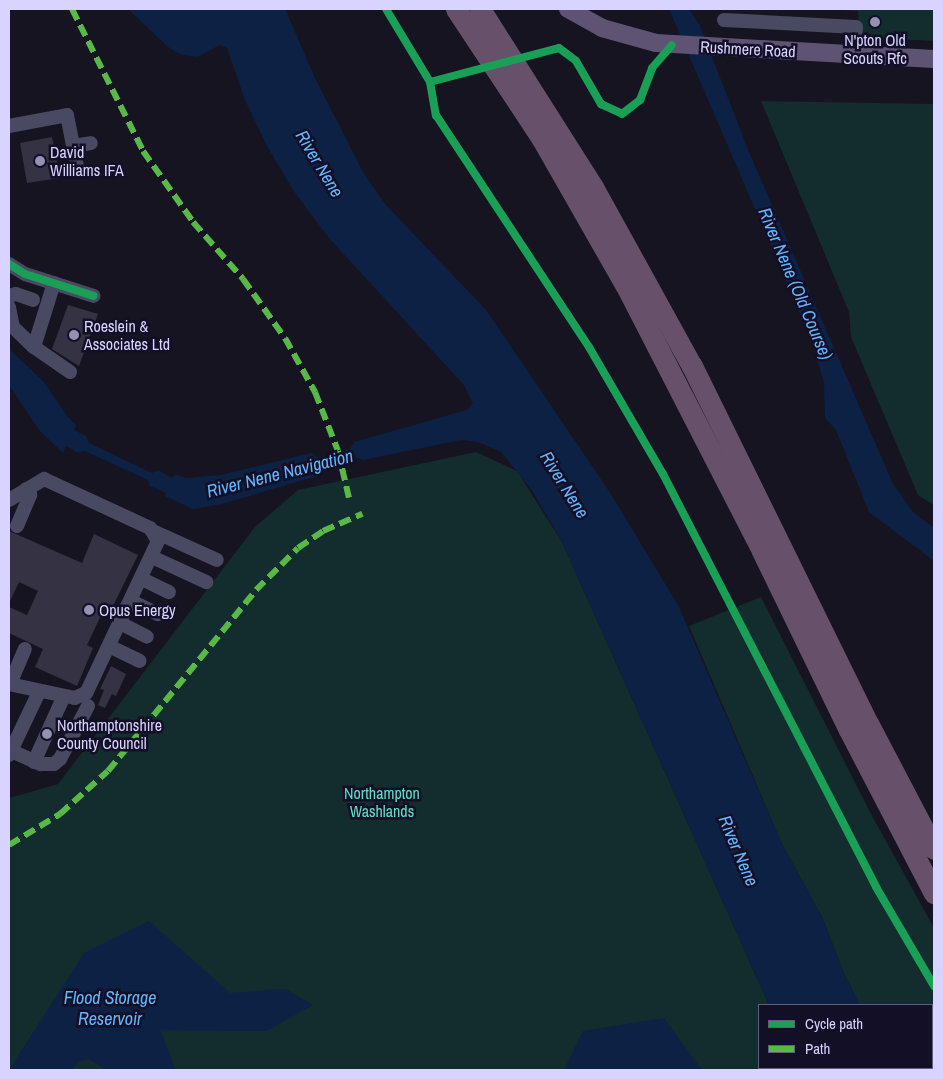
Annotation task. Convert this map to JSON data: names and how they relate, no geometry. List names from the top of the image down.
{
  "streets": {
    "main road": ["Rushmere Road"]
  },
  "water": [
    "River Nene",
    "River Nene (Old Course)",
    "River Nene Navigation",
    "Flood Storage Reservoir"
  ],
  "parks": ["Northampton Washlands"],
  "places": [
    "N'pton Old Scouts Rfc",
    "David Williams IFA",
    "Roeslein & Associates Ltd",
    "Opus Energy",
    "Northamptonshire County Council"
  ],
  "legend": ["Cycle path", "Path"]
}
